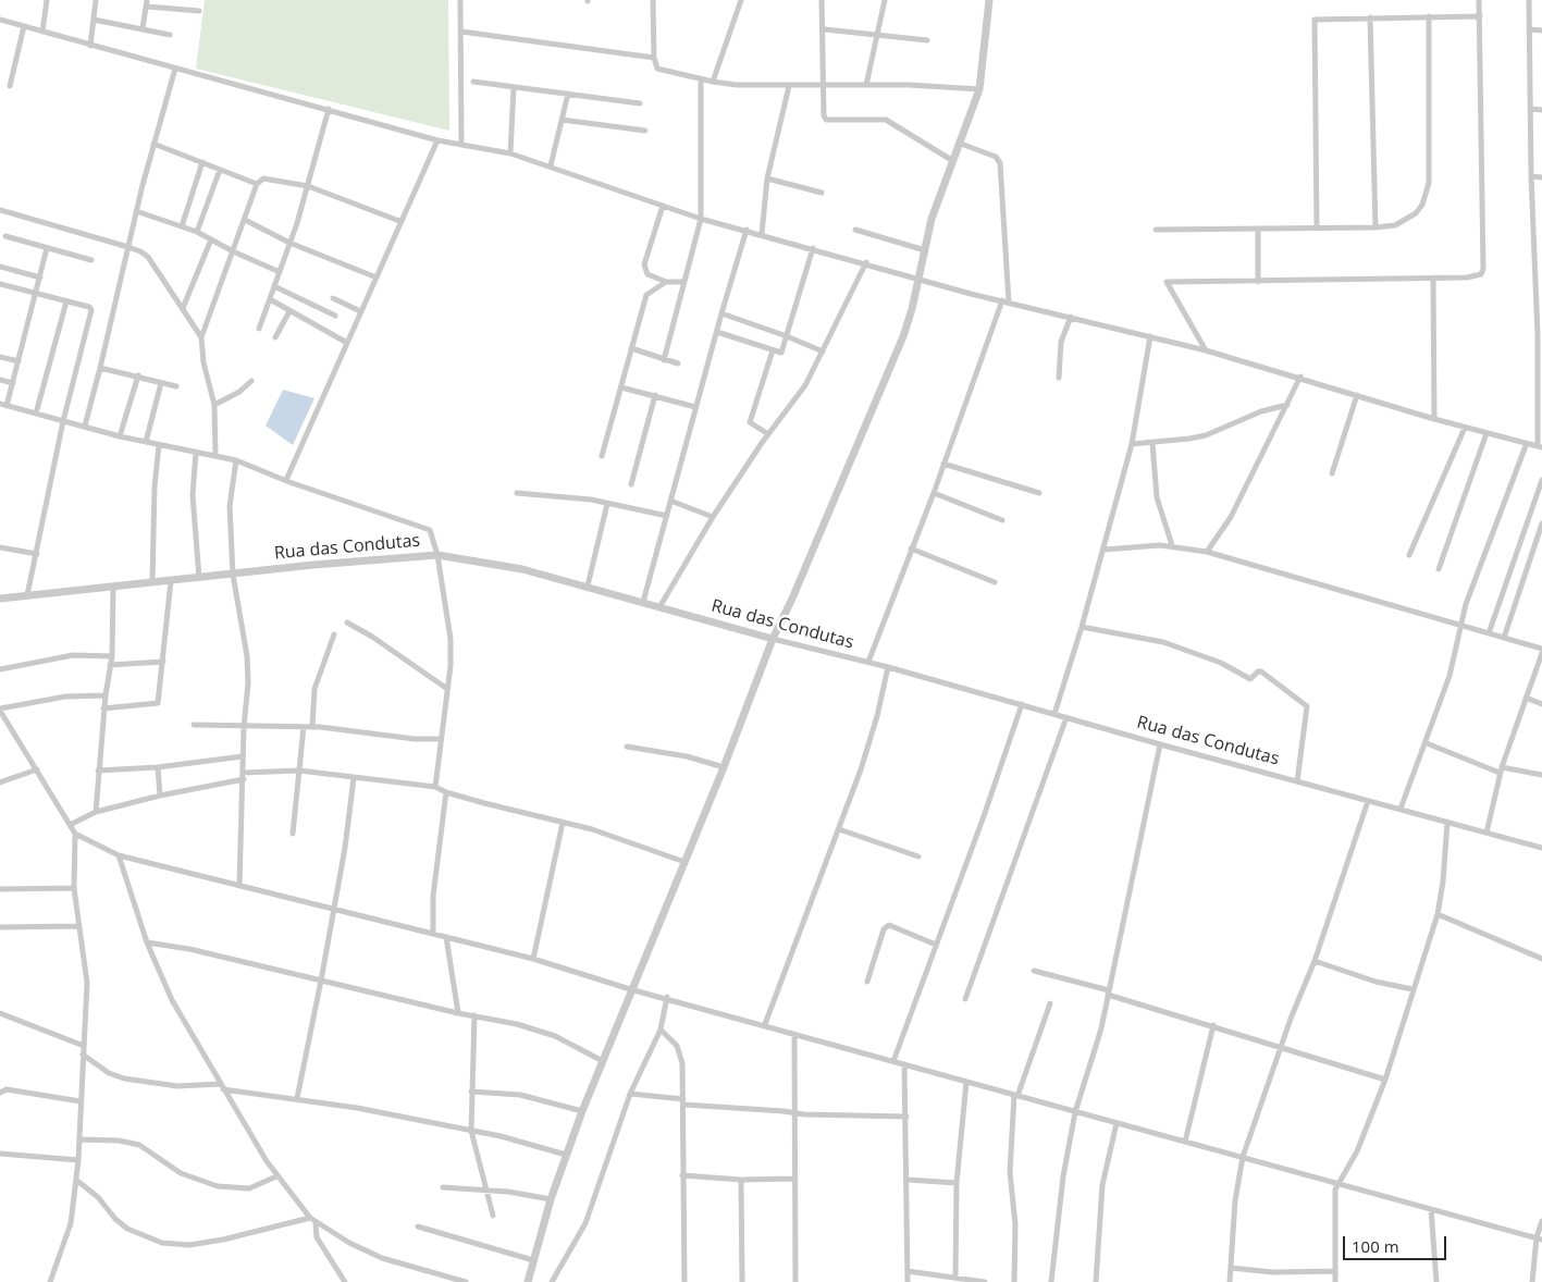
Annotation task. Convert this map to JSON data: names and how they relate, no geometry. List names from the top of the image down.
{
  "streets": {
    "street": ["Rua das Condutas"]
  },
  "scale_bar": "100 m"
}
